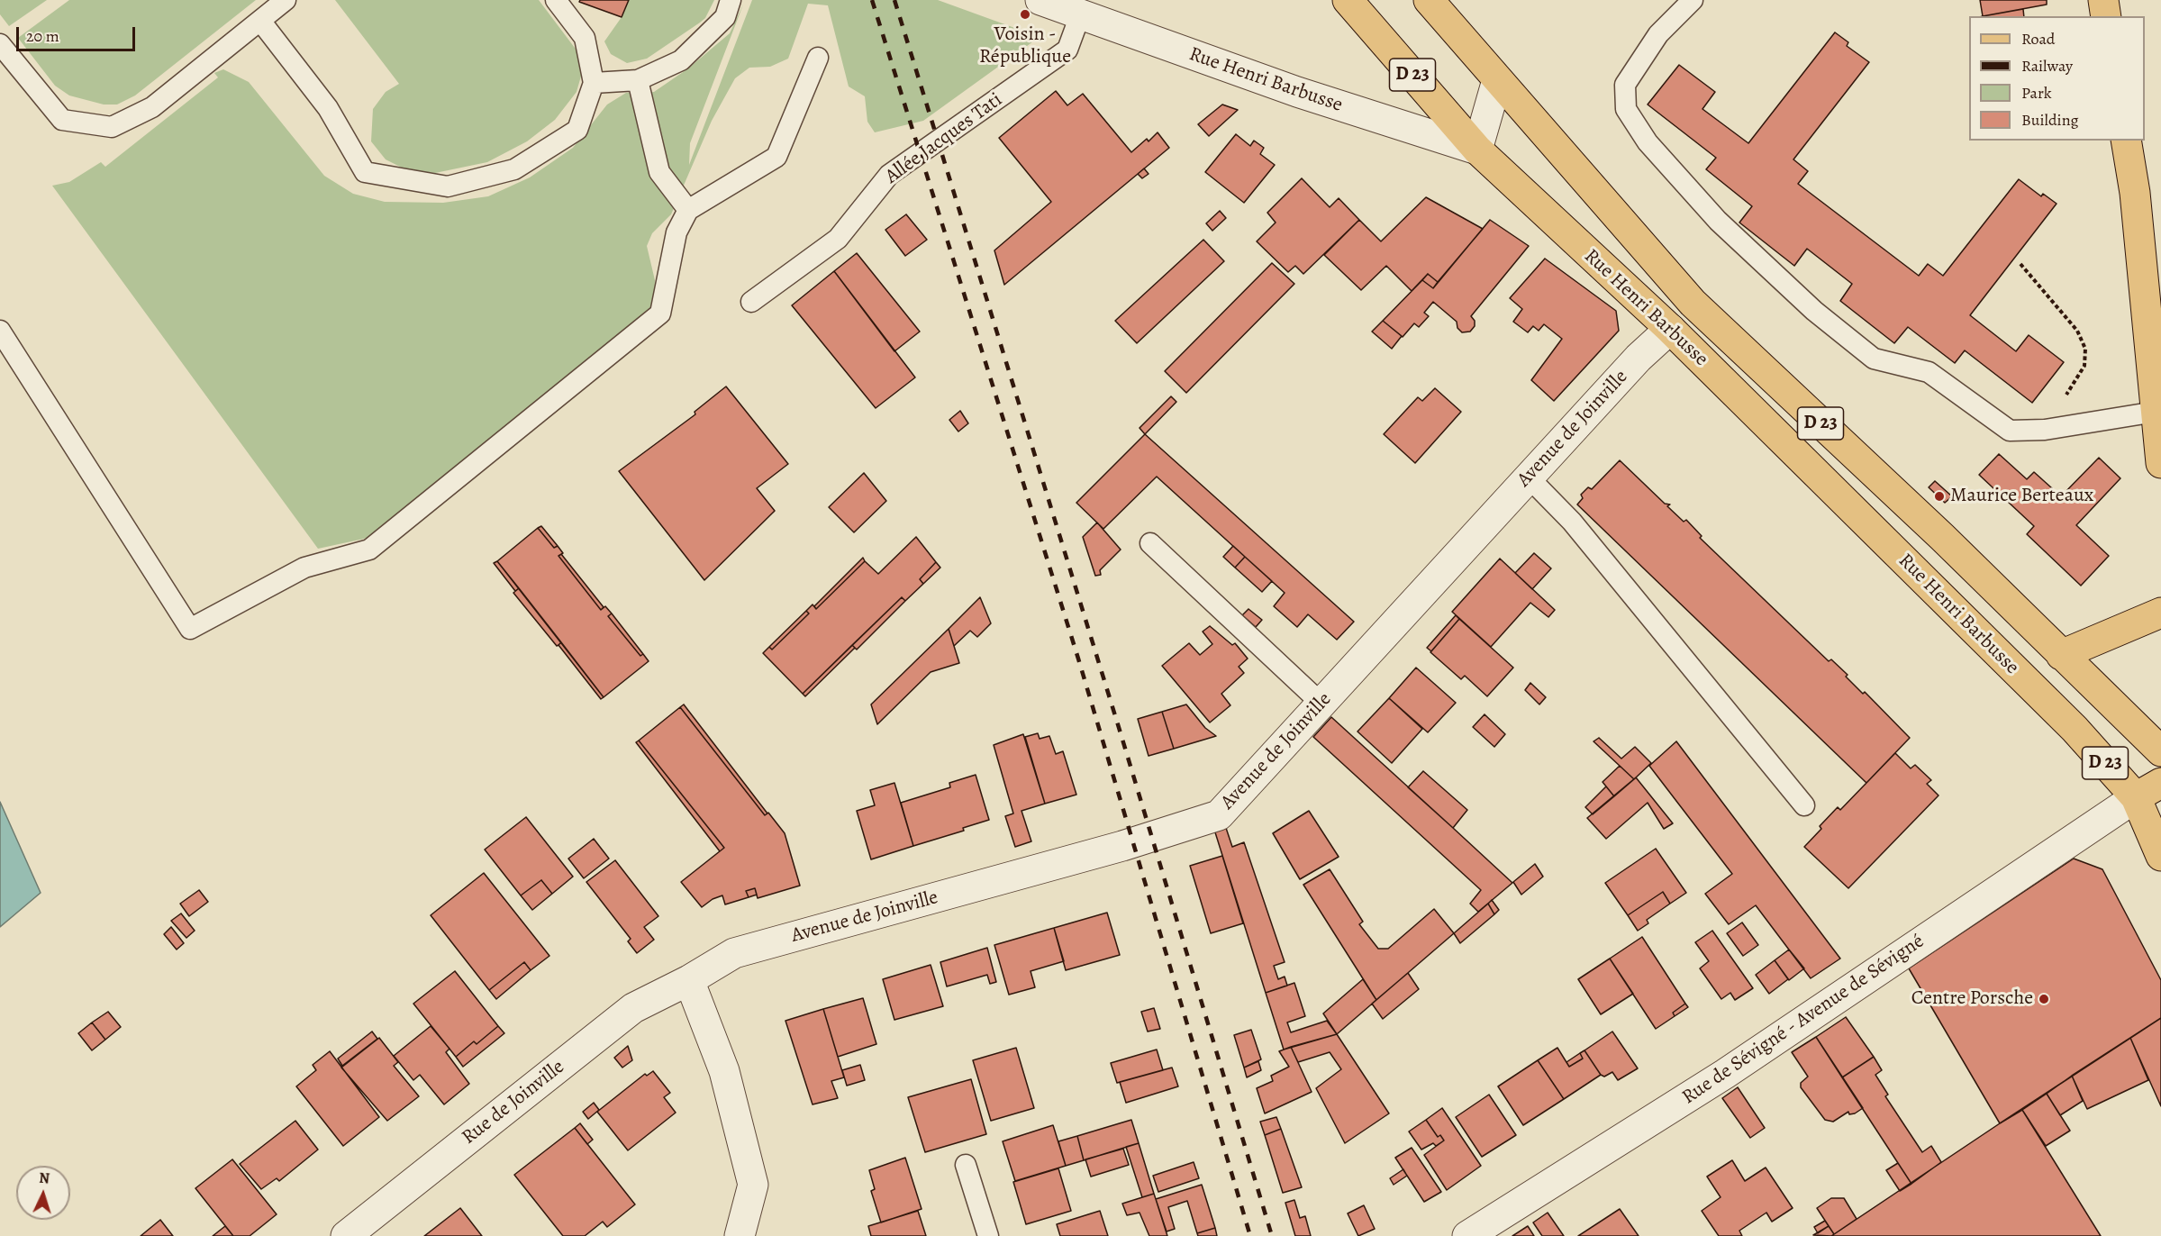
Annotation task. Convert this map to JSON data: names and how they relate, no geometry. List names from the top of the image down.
{
  "streets": {
    "main road": ["D 23", "Rue Henri Barbusse"],
    "street": ["Avenue de Joinville", "Rue de Sévigné - Avenue de Sévigné", "Rue de Joinville"],
    "lane": ["Allée Jacques Tati"]
  },
  "crossings": [
    ["D 23", "Rue Henri Barbusse"],
    ["Rue Henri Barbusse", "Allée Jacques Tati"],
    ["Rue Henri Barbusse", "Avenue de Joinville"],
    ["Rue Henri Barbusse", "Rue de Sévigné - Avenue de Sévigné"],
    ["Avenue de Joinville", "Rue de Joinville"]
  ],
  "places": ["Voisin - République", "Maurice Berteaux", "Centre Porsche"],
  "legend": [
    "Road",
    "Railway",
    "Park",
    "Building"
  ],
  "scale_bar": "20 m",
  "north": "top"
}
